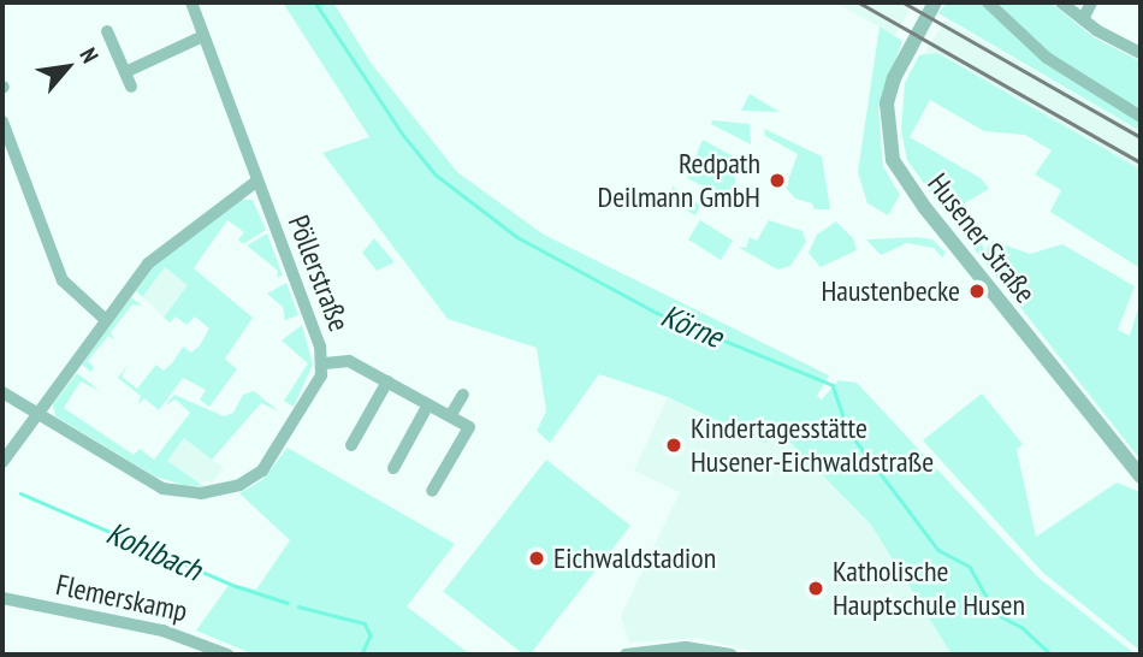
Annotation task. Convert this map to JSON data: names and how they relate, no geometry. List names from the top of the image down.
{
  "streets": {
    "street": ["Husener Straße", "Pöllerstraße", "Flemerskamp"]
  },
  "water": ["Körne", "Kohlbach"],
  "places": [
    "Redpath Deilmann GmbH",
    "Haustenbecke",
    "Kindertagesstätte Husener-Eichwaldstraße",
    "Eichwaldstadion",
    "Katholische Hauptschule Husen"
  ],
  "north": "top right"
}
